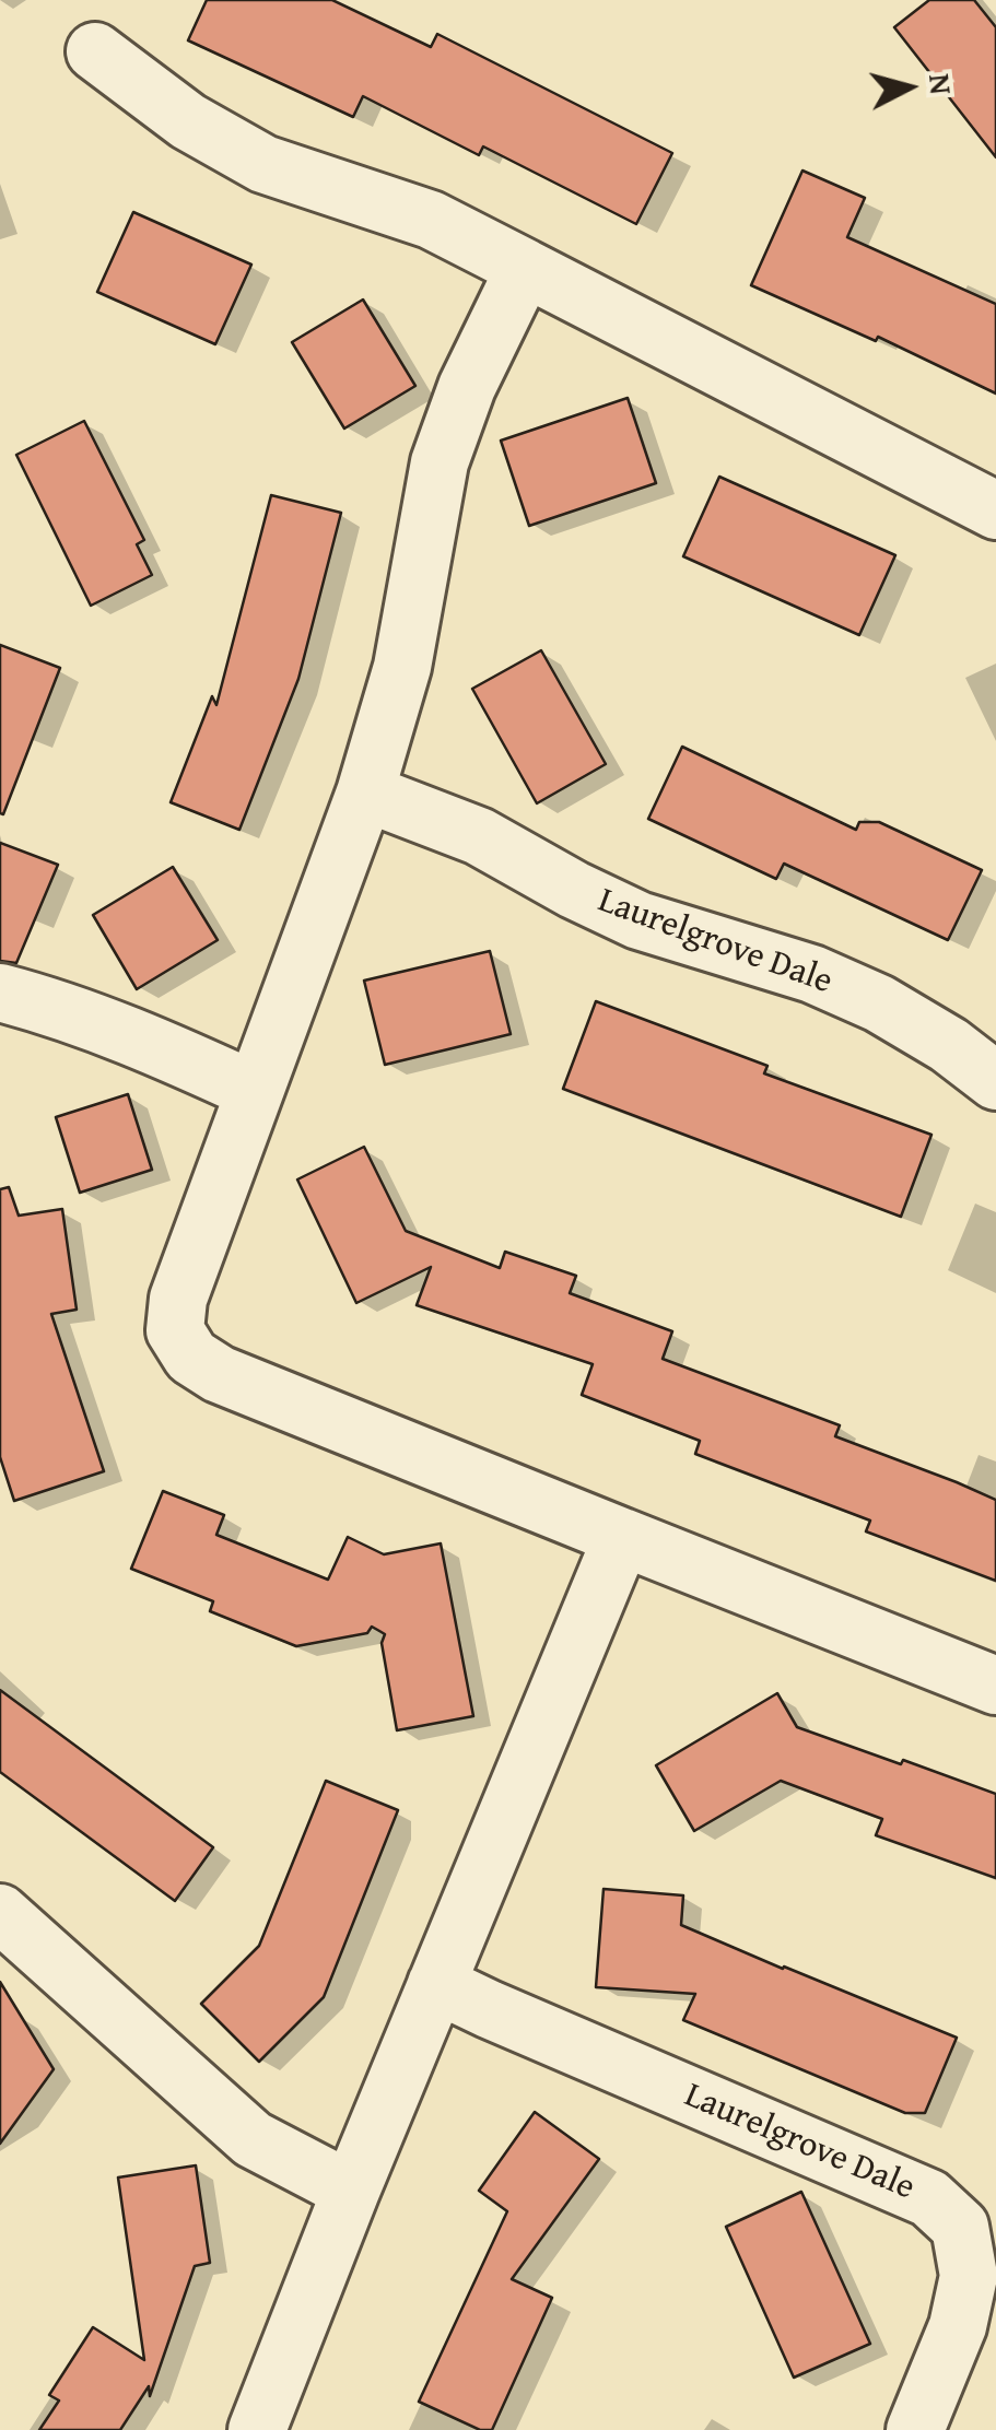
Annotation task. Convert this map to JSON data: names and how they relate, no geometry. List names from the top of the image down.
{
  "streets": {
    "street": ["Laurelgrove Dale"]
  },
  "north": "right"
}
